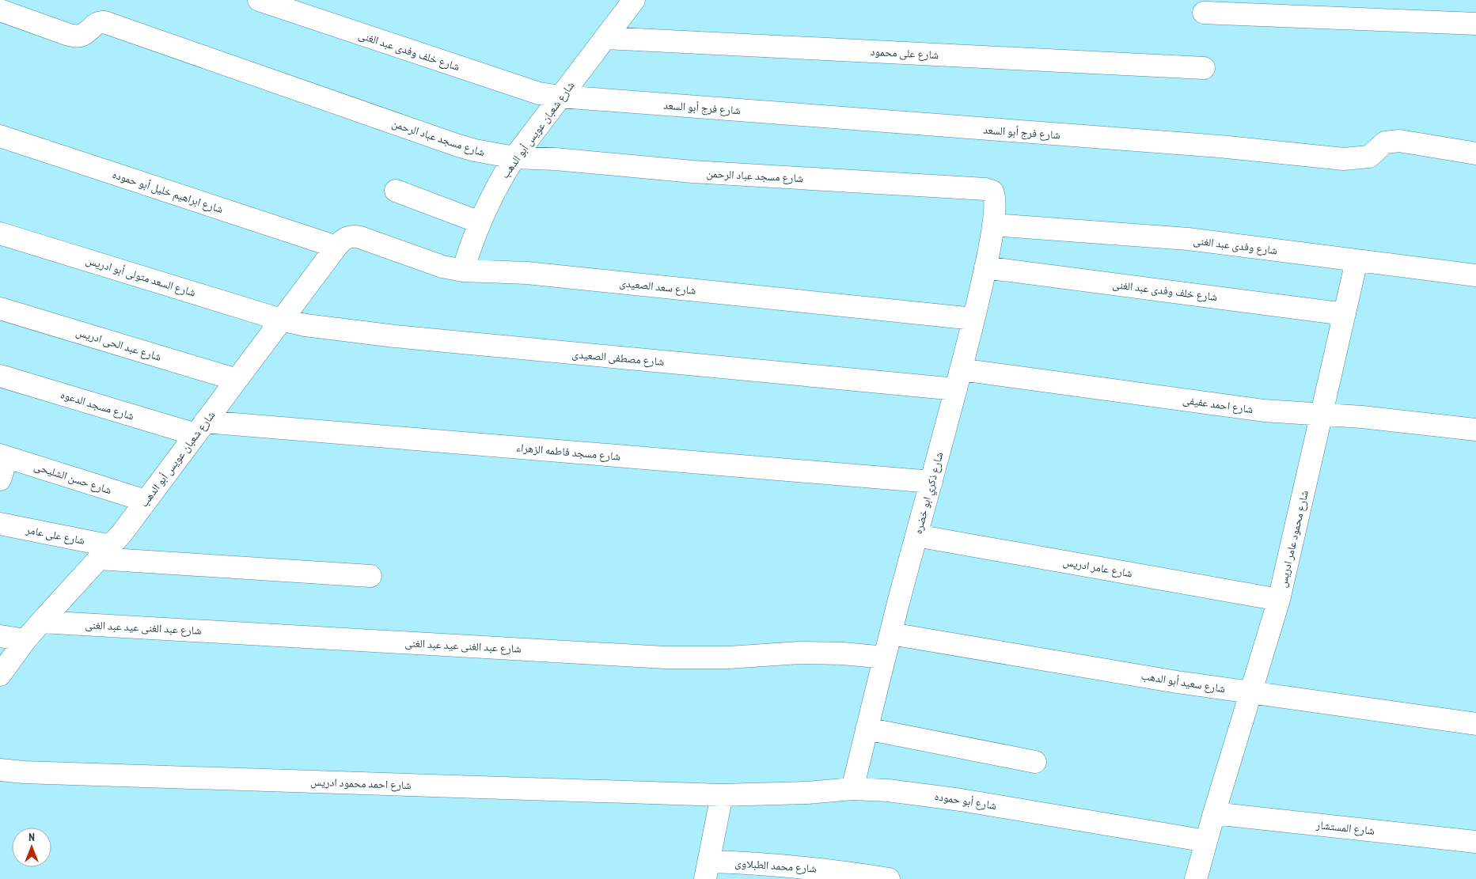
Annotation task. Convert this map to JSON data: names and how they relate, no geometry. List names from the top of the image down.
{
  "streets": {
    "street": [
      "شارع خلف وفدى عبد الغنى",
      "شارع على محمود",
      "شارع فرج أبو السعد",
      "شارع شعبان عويس أبو الدهب",
      "شارع مسجد عباد الرحمن",
      "شارع ابراهيم خليل أبو حموده",
      "شارع وفدى عبد الغنى",
      "شارع السعد متولى أبو ادريس",
      "شارع سعد الصعيدى",
      "شارع عبد الحى ادريس",
      "شارع مصطفى الصعيدى",
      "شارع احمد عفيفى",
      "شارع مسجد الدعوه",
      "شارع مسجد فاطمه الزهراء",
      "شارع حسن الشليحى",
      "شارع ذكري ابو خضره",
      "شارع على عامر",
      "شارع محمود عامر ادريس",
      "شارع عامر ادريس",
      "شارع عبد الغنى عيد عبد الغنى",
      "شارع سعيد أبو الدهب",
      "شارع احمد محمود ادريس",
      "شارع أبو حموده",
      "شارع المستشار",
      "شارع محمد الطبلاوى"
    ]
  },
  "crossings": [
    ["شارع خلف وفدى عبد الغنى", "شارع فرج أبو السعد"],
    ["شارع خلف وفدى عبد الغنى", "شارع شعبان عويس أبو الدهب"],
    ["شارع خلف وفدى عبد الغنى", "شارع ذكري ابو خضره"],
    ["شارع خلف وفدى عبد الغنى", "شارع محمود عامر ادريس"],
    ["شارع على محمود", "شارع شعبان عويس أبو الدهب"],
    ["شارع فرج أبو السعد", "شارع شعبان عويس أبو الدهب"],
    ["شارع شعبان عويس أبو الدهب", "شارع مسجد عباد الرحمن"],
    ["شارع شعبان عويس أبو الدهب", "شارع ابراهيم خليل أبو حموده"],
    ["شارع شعبان عويس أبو الدهب", "شارع السعد متولى أبو ادريس"],
    ["شارع شعبان عويس أبو الدهب", "شارع سعد الصعيدى"],
    ["شارع شعبان عويس أبو الدهب", "شارع عبد الحى ادريس"],
    ["شارع شعبان عويس أبو الدهب", "شارع مصطفى الصعيدى"],
    ["شارع شعبان عويس أبو الدهب", "شارع مسجد الدعوه"],
    ["شارع شعبان عويس أبو الدهب", "شارع مسجد فاطمه الزهراء"],
    ["شارع شعبان عويس أبو الدهب", "شارع حسن الشليحى"],
    ["شارع شعبان عويس أبو الدهب", "شارع على عامر"],
    ["شارع شعبان عويس أبو الدهب", "شارع عبد الغنى عيد عبد الغنى"],
    ["شارع مسجد عباد الرحمن", "شارع ذكري ابو خضره"],
    ["شارع ابراهيم خليل أبو حموده", "شارع سعد الصعيدى"],
    ["شارع وفدى عبد الغنى", "شارع ذكري ابو خضره"],
    ["شارع وفدى عبد الغنى", "شارع محمود عامر ادريس"],
    ["شارع السعد متولى أبو ادريس", "شارع مصطفى الصعيدى"],
    ["شارع سعد الصعيدى", "شارع ذكري ابو خضره"],
    ["شارع مصطفى الصعيدى", "شارع احمد عفيفى"],
    ["شارع مصطفى الصعيدى", "شارع ذكري ابو خضره"],
    ["شارع احمد عفيفى", "شارع ذكري ابو خضره"],
    ["شارع احمد عفيفى", "شارع محمود عامر ادريس"],
    ["شارع مسجد الدعوه", "شارع مسجد فاطمه الزهراء"],
    ["شارع مسجد فاطمه الزهراء", "شارع ذكري ابو خضره"],
    ["شارع ذكري ابو خضره", "شارع عامر ادريس"],
    ["شارع ذكري ابو خضره", "شارع عبد الغنى عيد عبد الغنى"],
    ["شارع ذكري ابو خضره", "شارع سعيد أبو الدهب"],
    ["شارع ذكري ابو خضره", "شارع أبو حموده"],
    ["شارع محمود عامر ادريس", "شارع عامر ادريس"],
    ["شارع محمود عامر ادريس", "شارع سعيد أبو الدهب"],
    ["شارع محمود عامر ادريس", "شارع أبو حموده"],
    ["شارع محمود عامر ادريس", "شارع المستشار"],
    ["شارع احمد محمود ادريس", "شارع أبو حموده"]
  ],
  "north": "top"
}
